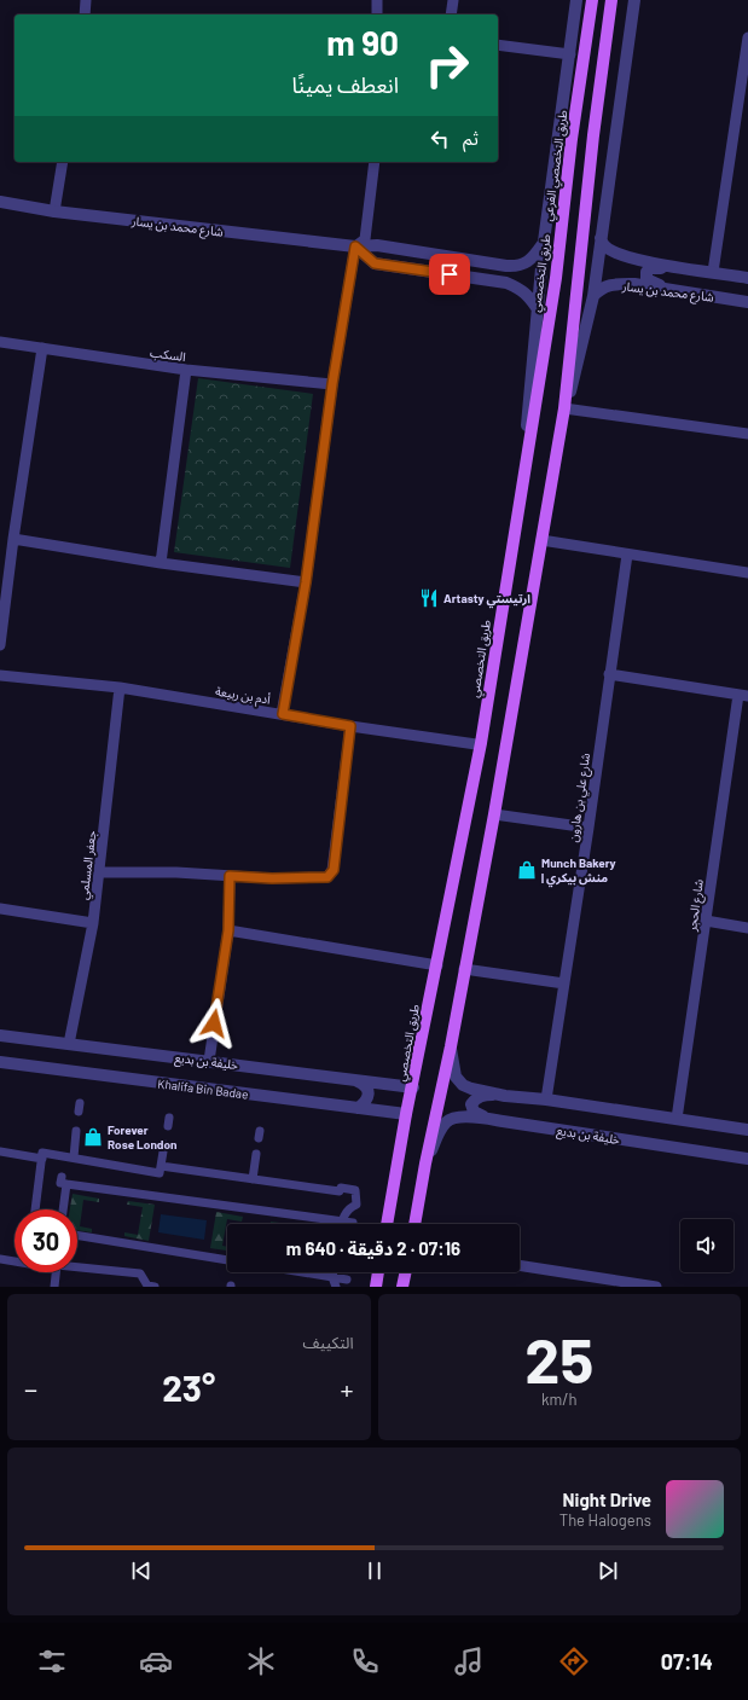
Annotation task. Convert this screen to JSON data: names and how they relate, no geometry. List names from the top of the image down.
{
  "streets": {
    "main road": ["طريق التخصصي"],
    "street": [
      "طريق التخصصي الفرعي",
      "شارع محمد بن يسار",
      "السكب",
      "أدم بن ربيعة",
      "شارع علي بن هارون",
      "جعفر المسلمي",
      "شارع الحجر",
      "خليفة بن بديع",
      "Khalifa Bin Badae"
    ]
  },
  "crossings": [
    ["طريق التخصصي الفرعي", "شارع محمد بن يسار"],
    ["طريق التخصصي الفرعي", "طريق التخصصي"],
    ["طريق التخصصي", "أدم بن ربيعة"],
    ["طريق التخصصي", "خليفة بن بديع"],
    ["طريق التخصصي", "Khalifa Bin Badae"],
    ["أدم بن ربيعة", "جعفر المسلمي"],
    ["جعفر المسلمي", "خليفة بن بديع"]
  ],
  "places": {
    "restaurant": ["Artasty ارتيستي"],
    "shop": ["Munch Bakery | منش بيكري", "Forever Rose London"]
  },
  "page": {
    "turn": ["90 m", "انعطف يمينًا"],
    "then": "ثم",
    "limit": "30",
    "trip": "07:16 · 2 دقيقة · 640 m",
    "tile": [
      ["25", "km/h"],
      "التكييف"
    ],
    "heat": ["−", "23°", "+"],
    "song": ["Night Drive", "The Halogens"],
    "tabs": "07:14"
  }
}
